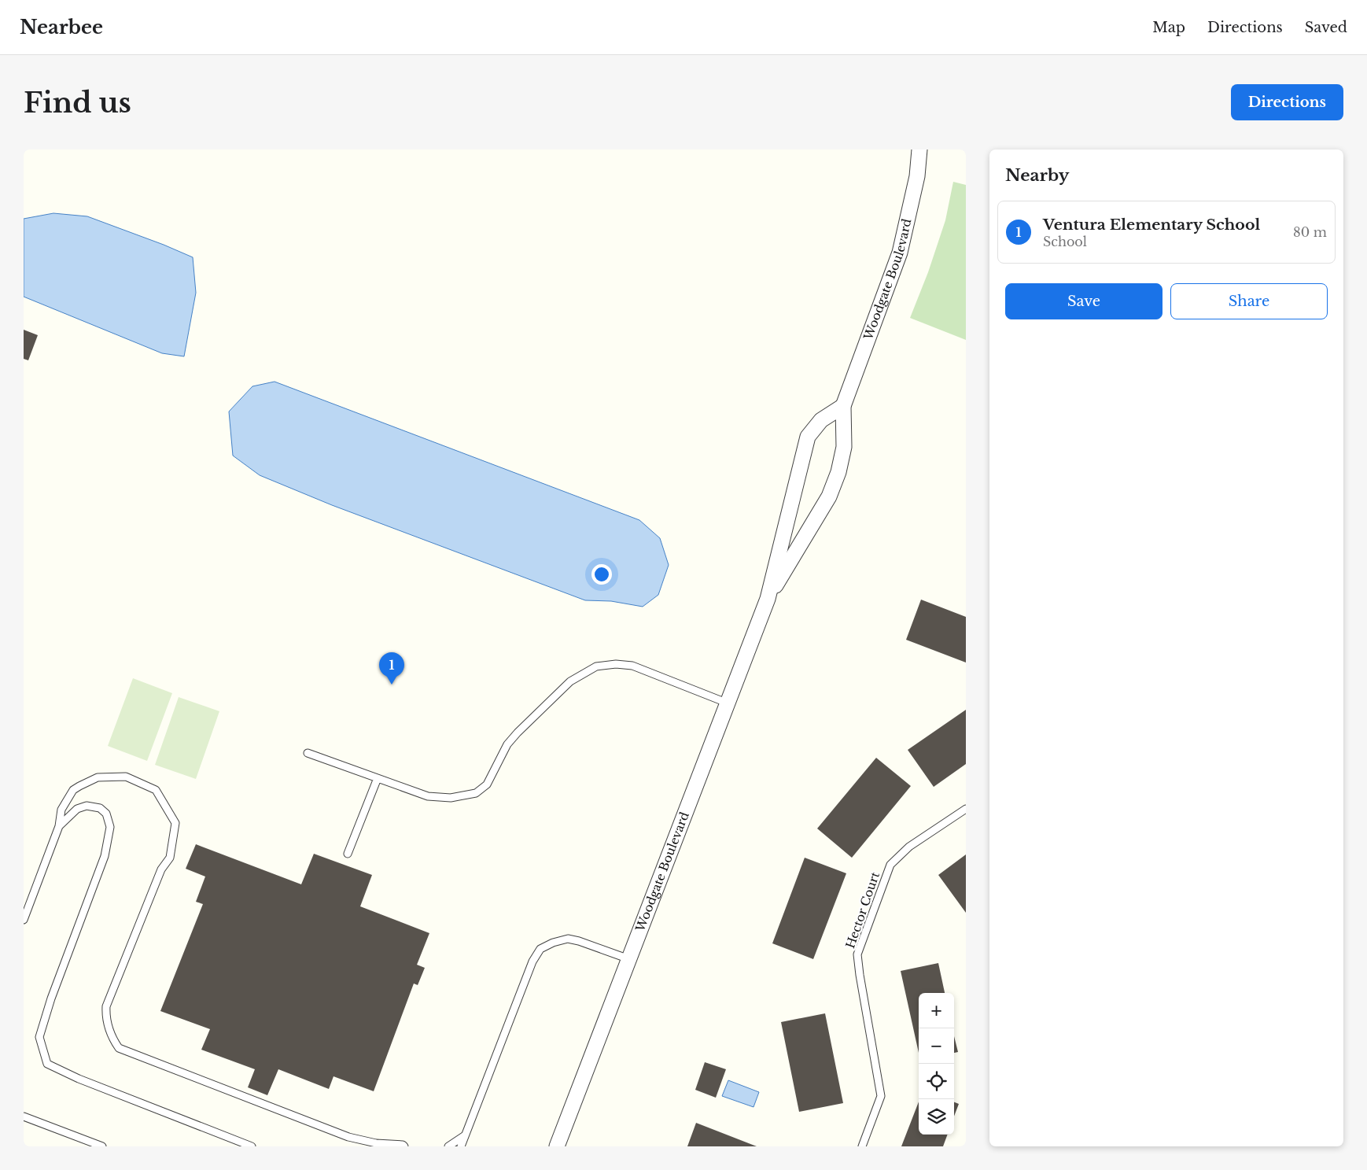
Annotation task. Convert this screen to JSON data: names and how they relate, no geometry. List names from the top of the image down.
{
  "streets": {
    "street": ["Woodgate Boulevard"],
    "lane": ["Hector Court"]
  },
  "page": {
    "header": "Nearbee",
    "nav": ["Map", "Directions", "Saved"],
    "buttons": [
      "Directions",
      ["Save", "Share"]
    ],
    "title": "Find us",
    "heading": "Nearby",
    "list": [
      {
        "mark": "1",
        "name": "Ventura Elementary School",
        "note": "School",
        "value": "80 m"
      }
    ],
    "pins": "1",
    "map_buttons": ["+", "−"]
  }
}
